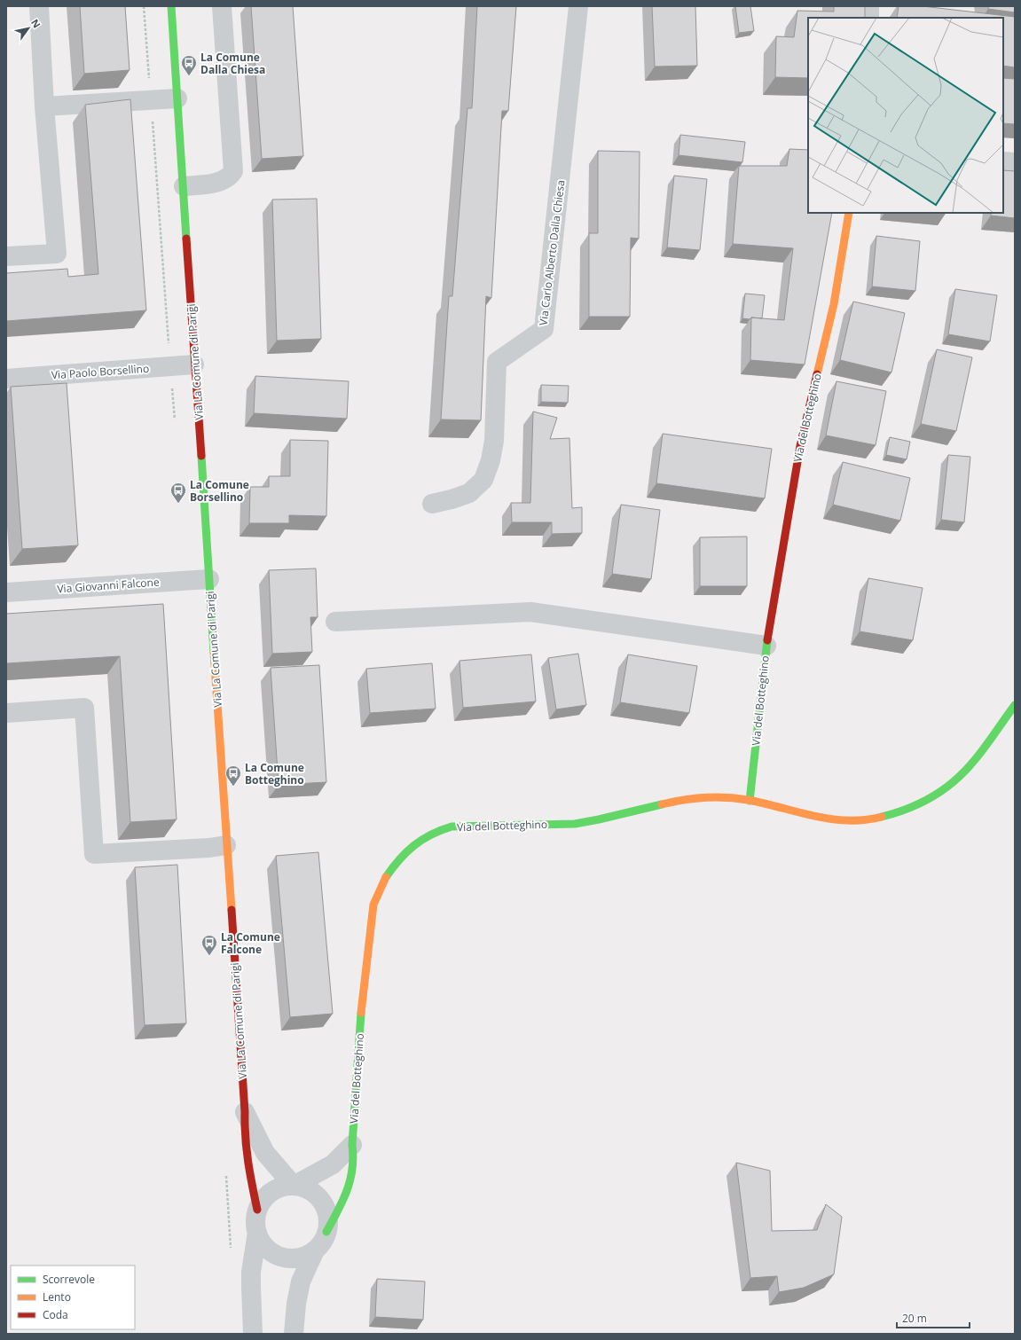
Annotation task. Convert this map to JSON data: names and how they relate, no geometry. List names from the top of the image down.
{
  "streets": {
    "street": [
      "Via Carlo Alberto Dalla Chiesa",
      "Via La Comune di Parigi",
      "Via Paolo Borsellino",
      "Via del Botteghino",
      "Via Giovanni Falcone"
    ]
  },
  "crossings": [
    ["Via La Comune di Parigi", "Via Paolo Borsellino"],
    ["Via La Comune di Parigi", "Via del Botteghino"],
    ["Via La Comune di Parigi", "Via Giovanni Falcone"]
  ],
  "places": {
    "bus stop": [
      "La Comune Dalla Chiesa",
      "La Comune Borsellino",
      "La Comune Botteghino",
      "La Comune Falcone"
    ]
  },
  "legend": ["Scorrevole", "Lento", "Coda"],
  "scale_bar": "20 m",
  "north": "top right"
}
